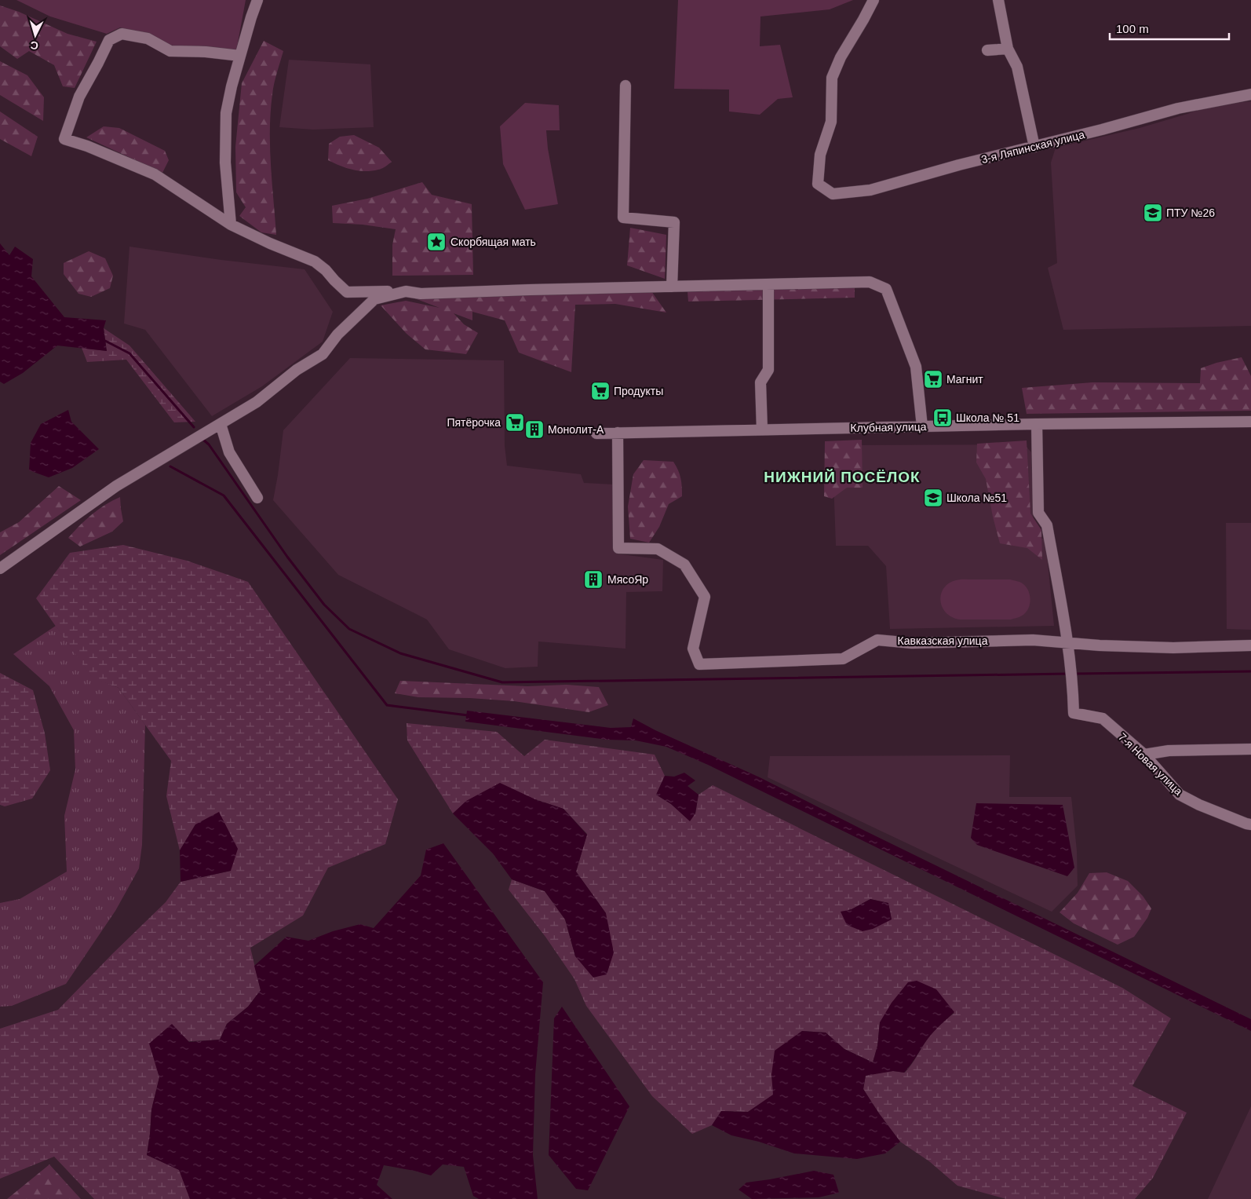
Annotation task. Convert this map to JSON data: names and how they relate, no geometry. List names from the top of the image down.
{
  "streets": {
    "street": [
      "3-я Ляпинская улица",
      "Клубная улица",
      "Кавказская улица",
      "7-я Новая улица"
    ]
  },
  "crossings": [
    ["Клубная улица", "Кавказская улица"],
    ["Кавказская улица", "7-я Новая улица"]
  ],
  "districts": ["НИЖНИЙ ПОСЁЛОК"],
  "places": {
    "school or university": ["ПТУ №26", "Школа №51"],
    "place": ["Скорбящая мать"],
    "supermarket": ["Магнит", "Продукты", "Пятёрочка"],
    "bus stop": ["Школа № 51"],
    "building": ["Монолит-А", "МясоЯр"]
  },
  "scale_bar": "100 m",
  "north": "bottom"
}
